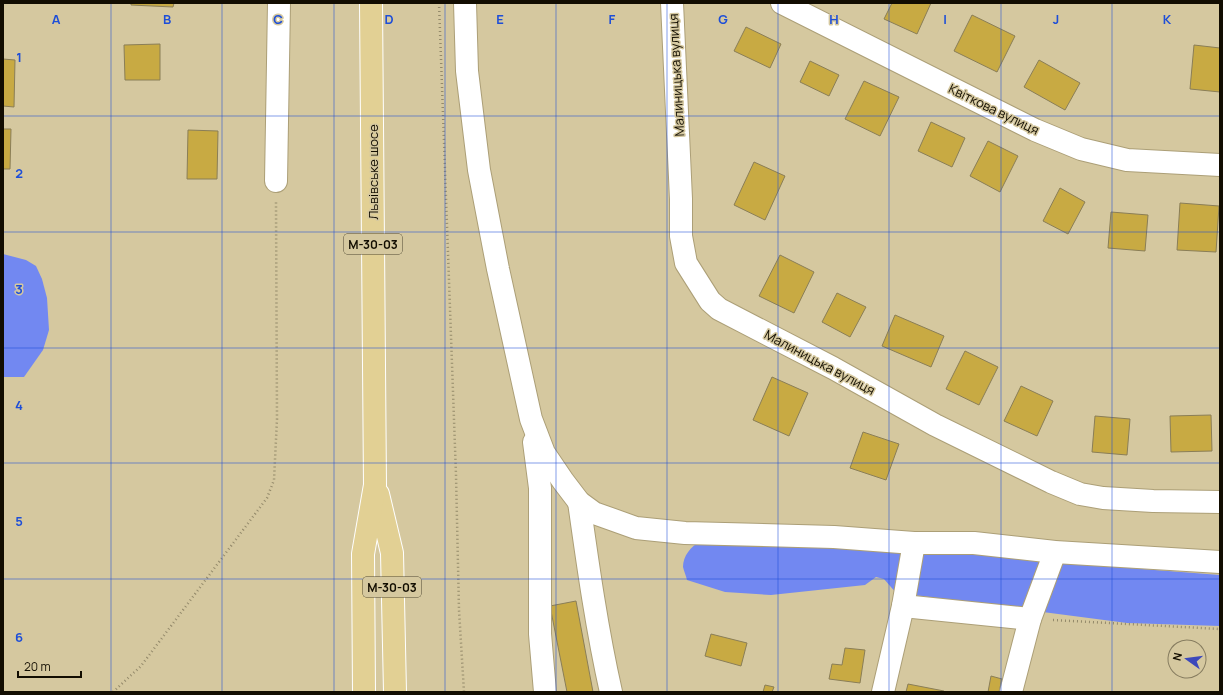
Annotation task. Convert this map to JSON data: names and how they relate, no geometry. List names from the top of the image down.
{
  "streets": {
    "main road": ["Львівське шосе", "М-30-03"],
    "street": ["Малиницька вулиця", "Квіткова вулиця"]
  },
  "scale_bar": "20 m",
  "north": "left",
  "grid": {
    "columns": [
      "A",
      "B",
      "C",
      "D",
      "E",
      "F",
      "G",
      "H",
      "I",
      "J",
      "K"
    ],
    "rows": [
      "1",
      "2",
      "3",
      "4",
      "5",
      "6"
    ]
  }
}
